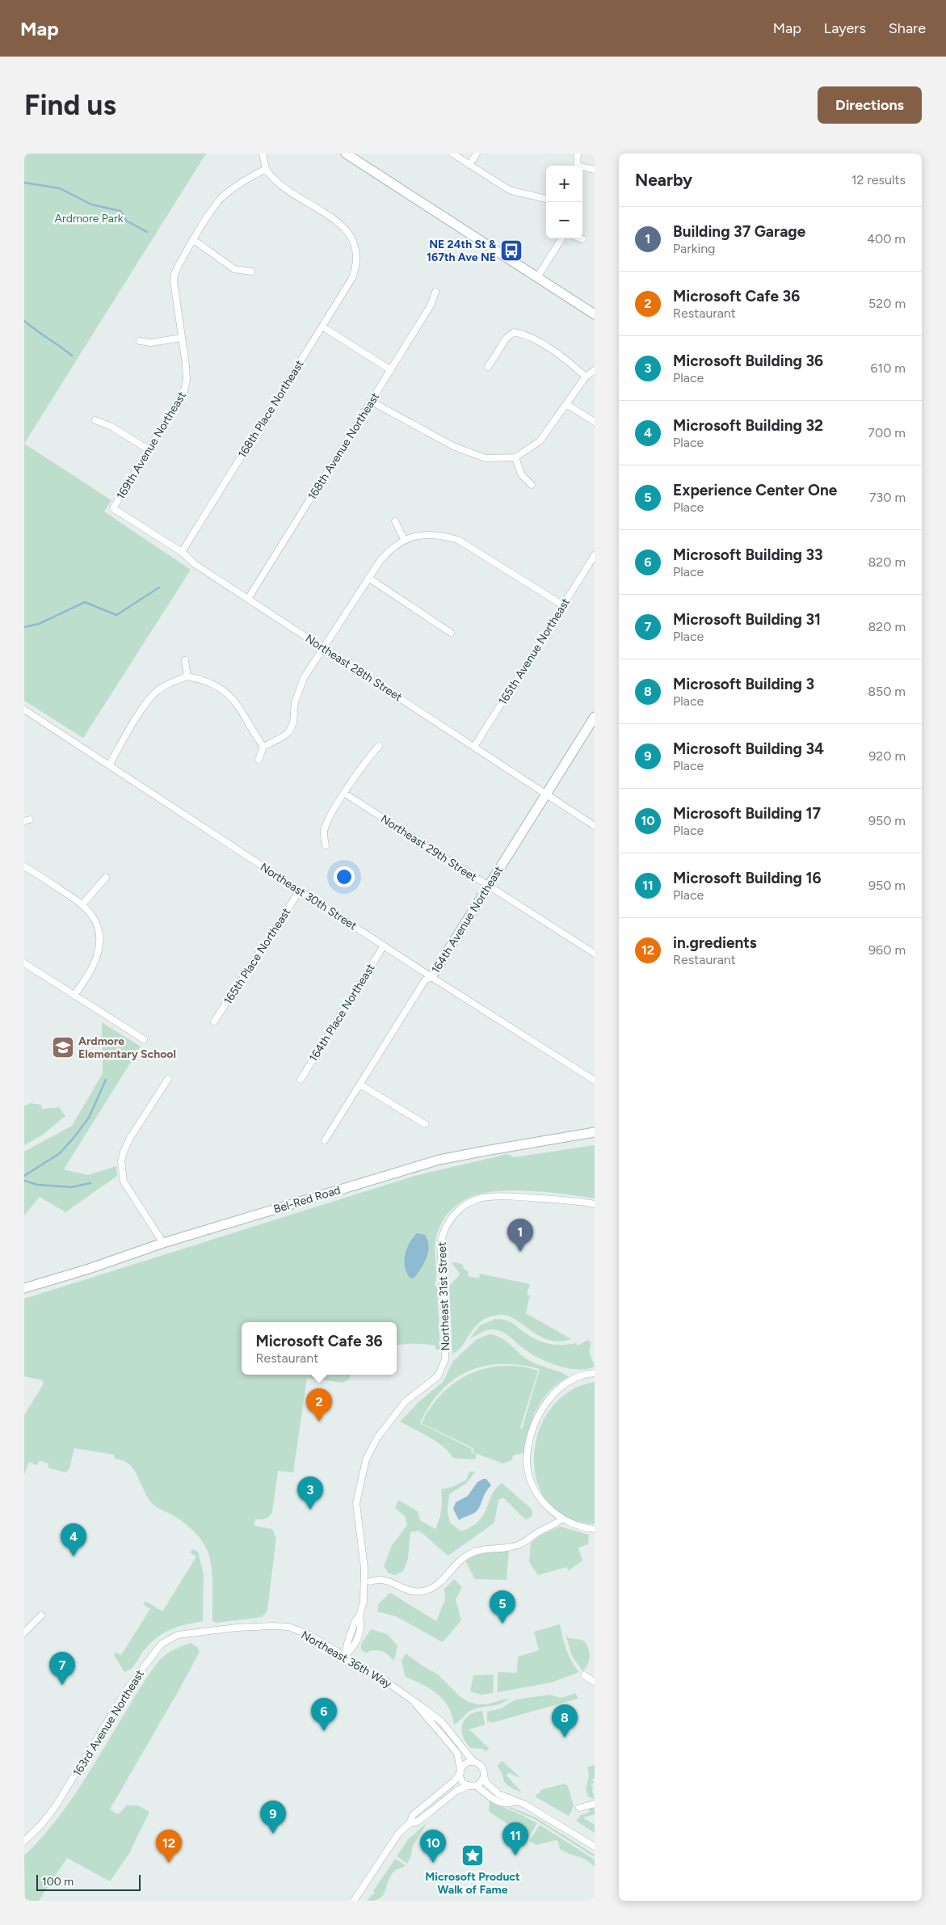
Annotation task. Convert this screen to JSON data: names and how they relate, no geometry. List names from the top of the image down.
{
  "streets": {
    "main road": ["164th Avenue Northeast", "Bel-Red Road"],
    "street": [
      "168th Place Northeast",
      "169th Avenue Northeast",
      "168th Avenue Northeast",
      "165th Avenue Northeast",
      "Northeast 28th Street",
      "Northeast 29th Street",
      "Northeast 30th Street",
      "165th Place Northeast",
      "164th Place Northeast",
      "Northeast 31st Street",
      "Northeast 36th Way",
      "163rd Avenue Northeast"
    ]
  },
  "crossings": [
    ["168th Place Northeast", "169th Avenue Northeast"],
    ["168th Place Northeast", "Northeast 28th Street"],
    ["169th Avenue Northeast", "Northeast 28th Street"],
    ["168th Avenue Northeast", "Northeast 28th Street"],
    ["165th Avenue Northeast", "Northeast 28th Street"],
    ["Northeast 28th Street", "164th Avenue Northeast"],
    ["Northeast 29th Street", "164th Avenue Northeast"],
    ["Northeast 30th Street", "164th Avenue Northeast"],
    ["Northeast 30th Street", "165th Place Northeast"],
    ["Northeast 30th Street", "164th Place Northeast"],
    ["Northeast 31st Street", "Northeast 36th Way"],
    ["Northeast 36th Way", "163rd Avenue Northeast"]
  ],
  "parks": ["Ardmore Park"],
  "places": {
    "bus stop": ["NE 24th St & 167th Ave NE"],
    "school or university": ["Ardmore Elementary School"],
    "place": ["Microsoft Product Walk of Fame"]
  },
  "scale_bar": "100 m",
  "page": {
    "header": "Map",
    "nav": ["Map", "Layers", "Share"],
    "buttons": "Directions",
    "title": "Find us",
    "heading": ["Nearby", "12 results"],
    "map_buttons": ["+", "−"],
    "list": [
      {
        "mark": "1",
        "name": "Building 37 Garage",
        "note": "Parking",
        "value": "400 m"
      },
      {
        "mark": "2",
        "name": "Microsoft Cafe 36",
        "note": "Restaurant",
        "value": "520 m"
      },
      {
        "mark": "3",
        "name": "Microsoft Building 36",
        "note": "Place",
        "value": "610 m"
      },
      {
        "mark": "4",
        "name": "Microsoft Building 32",
        "note": "Place",
        "value": "700 m"
      },
      {
        "mark": "5",
        "name": "Experience Center One",
        "note": "Place",
        "value": "730 m"
      },
      {
        "mark": "6",
        "name": "Microsoft Building 33",
        "note": "Place",
        "value": "820 m"
      },
      {
        "mark": "7",
        "name": "Microsoft Building 31",
        "note": "Place",
        "value": "820 m"
      },
      {
        "mark": "8",
        "name": "Microsoft Building 3",
        "note": "Place",
        "value": "850 m"
      },
      {
        "mark": "9",
        "name": "Microsoft Building 34",
        "note": "Place",
        "value": "920 m"
      },
      {
        "mark": "10",
        "name": "Microsoft Building 17",
        "note": "Place",
        "value": "950 m"
      },
      {
        "mark": "11",
        "name": "Microsoft Building 16",
        "note": "Place",
        "value": "950 m"
      },
      {
        "mark": "12",
        "name": "in.gredients",
        "note": "Restaurant",
        "value": "960 m"
      }
    ],
    "pins": [
      "1",
      "2",
      "3",
      "4",
      "5",
      "7",
      "6",
      "8",
      "9",
      "11",
      "10",
      "12"
    ],
    "popup": ["Microsoft Cafe 36", "Restaurant"],
    "scale": "100 m"
  }
}
